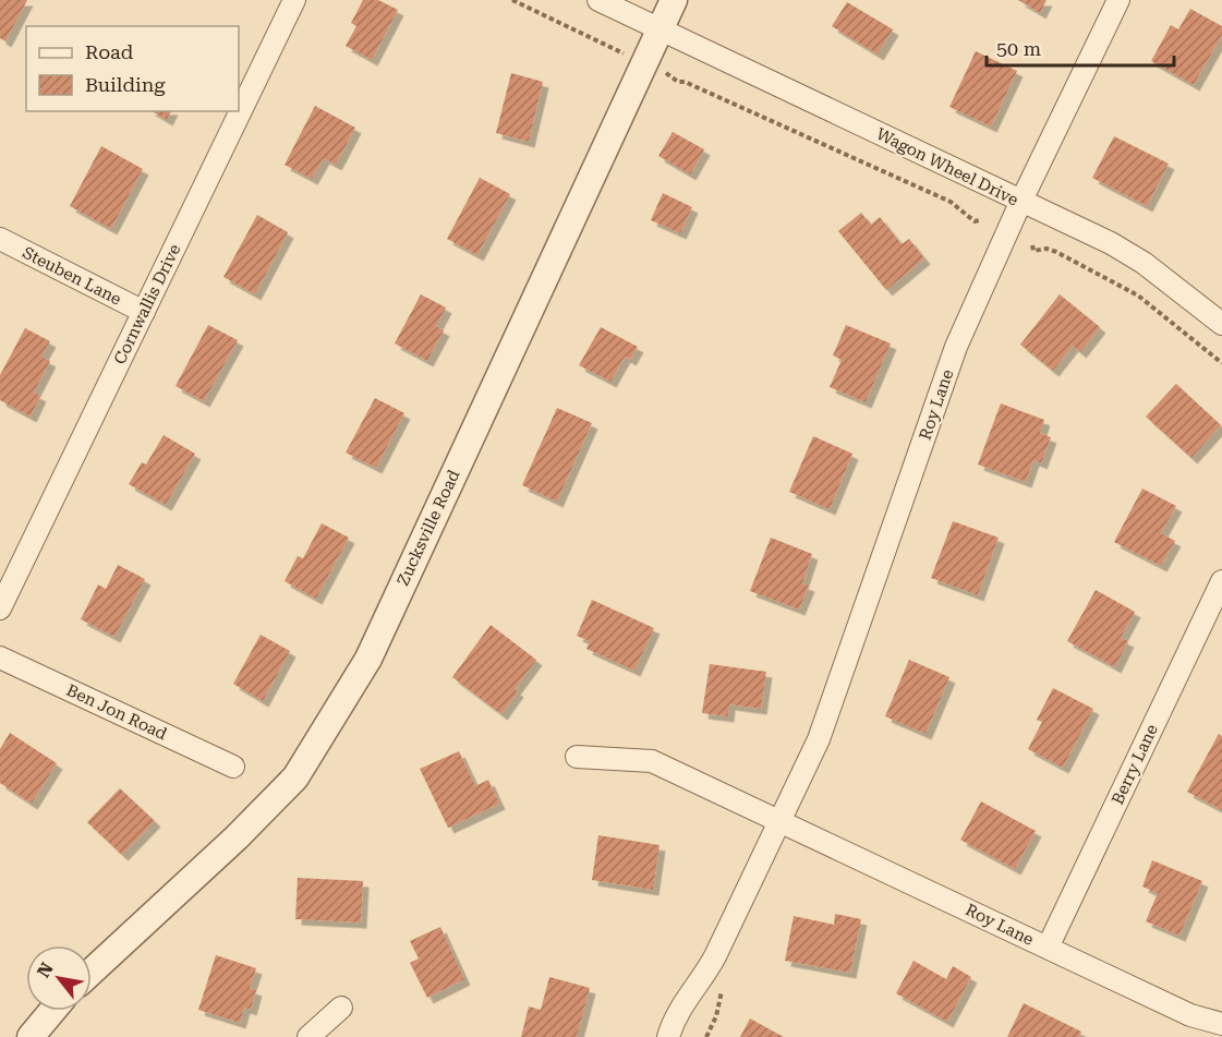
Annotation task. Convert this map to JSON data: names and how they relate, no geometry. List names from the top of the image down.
{
  "streets": {
    "street": [
      "Wagon Wheel Drive",
      "Steuben Lane",
      "Cornwallis Drive",
      "Roy Lane",
      "Zucksville Road",
      "Ben Jon Road",
      "Berry Lane"
    ]
  },
  "crossings": [
    ["Wagon Wheel Drive", "Roy Lane"],
    ["Wagon Wheel Drive", "Zucksville Road"],
    ["Steuben Lane", "Cornwallis Drive"],
    ["Roy Lane", "Berry Lane"]
  ],
  "legend": ["Road", "Building"],
  "scale_bar": "50 m",
  "north": "top left"
}
